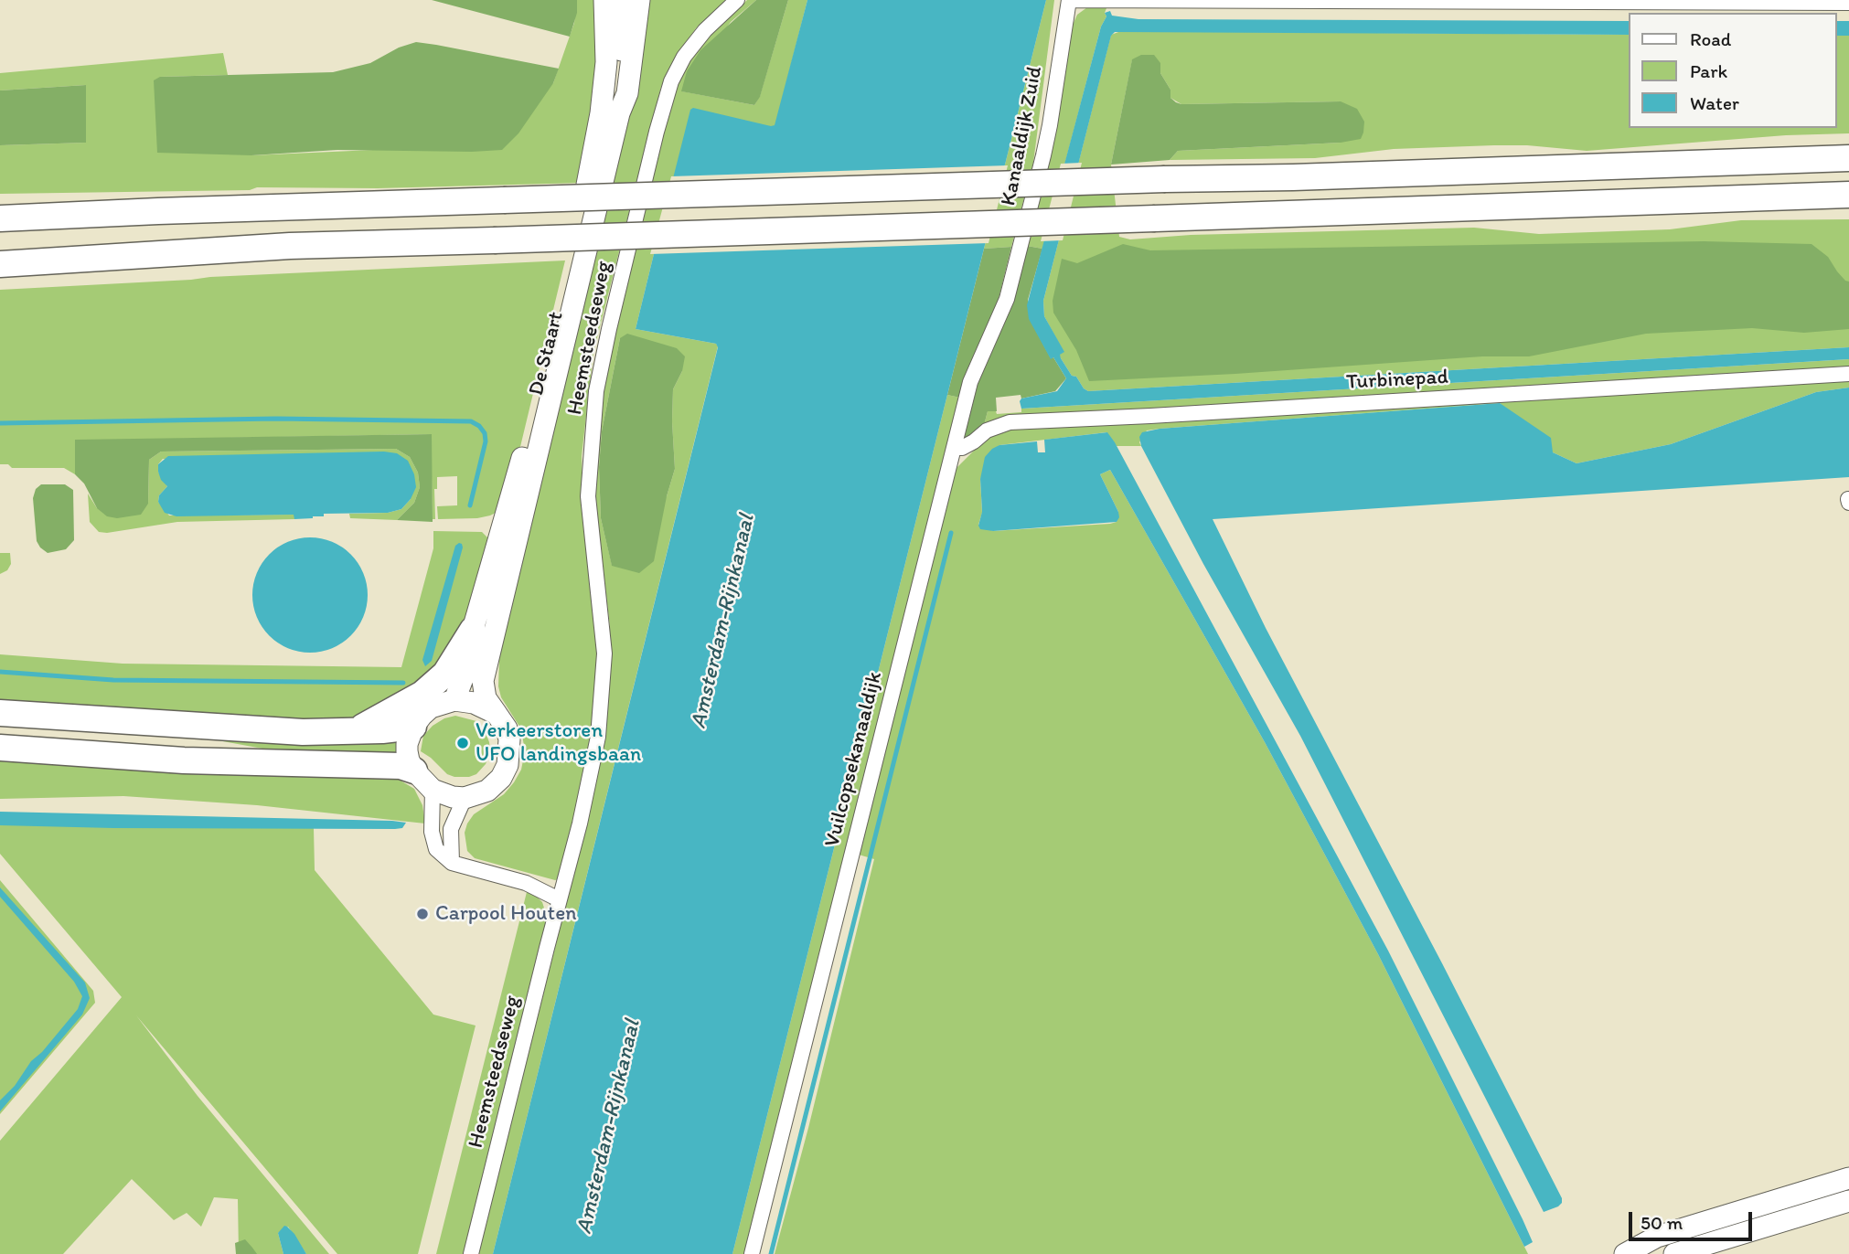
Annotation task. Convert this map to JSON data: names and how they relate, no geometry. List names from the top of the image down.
{
  "streets": {
    "main road": ["De Staart"],
    "street": [
      "Kanaaldijk Zuid",
      "Heemsteedseweg",
      "Turbinepad",
      "Vuilcopsekanaaldijk"
    ]
  },
  "crossings": [
    ["Kanaaldijk Zuid", "Vuilcopsekanaaldijk"],
    ["Turbinepad", "Vuilcopsekanaaldijk"]
  ],
  "water": ["Amsterdam-Rijnkanaal"],
  "places": ["Verkeerstoren UFO landingsbaan", "Carpool Houten"],
  "legend": ["Road", "Park", "Water"],
  "scale_bar": "50 m"
}
